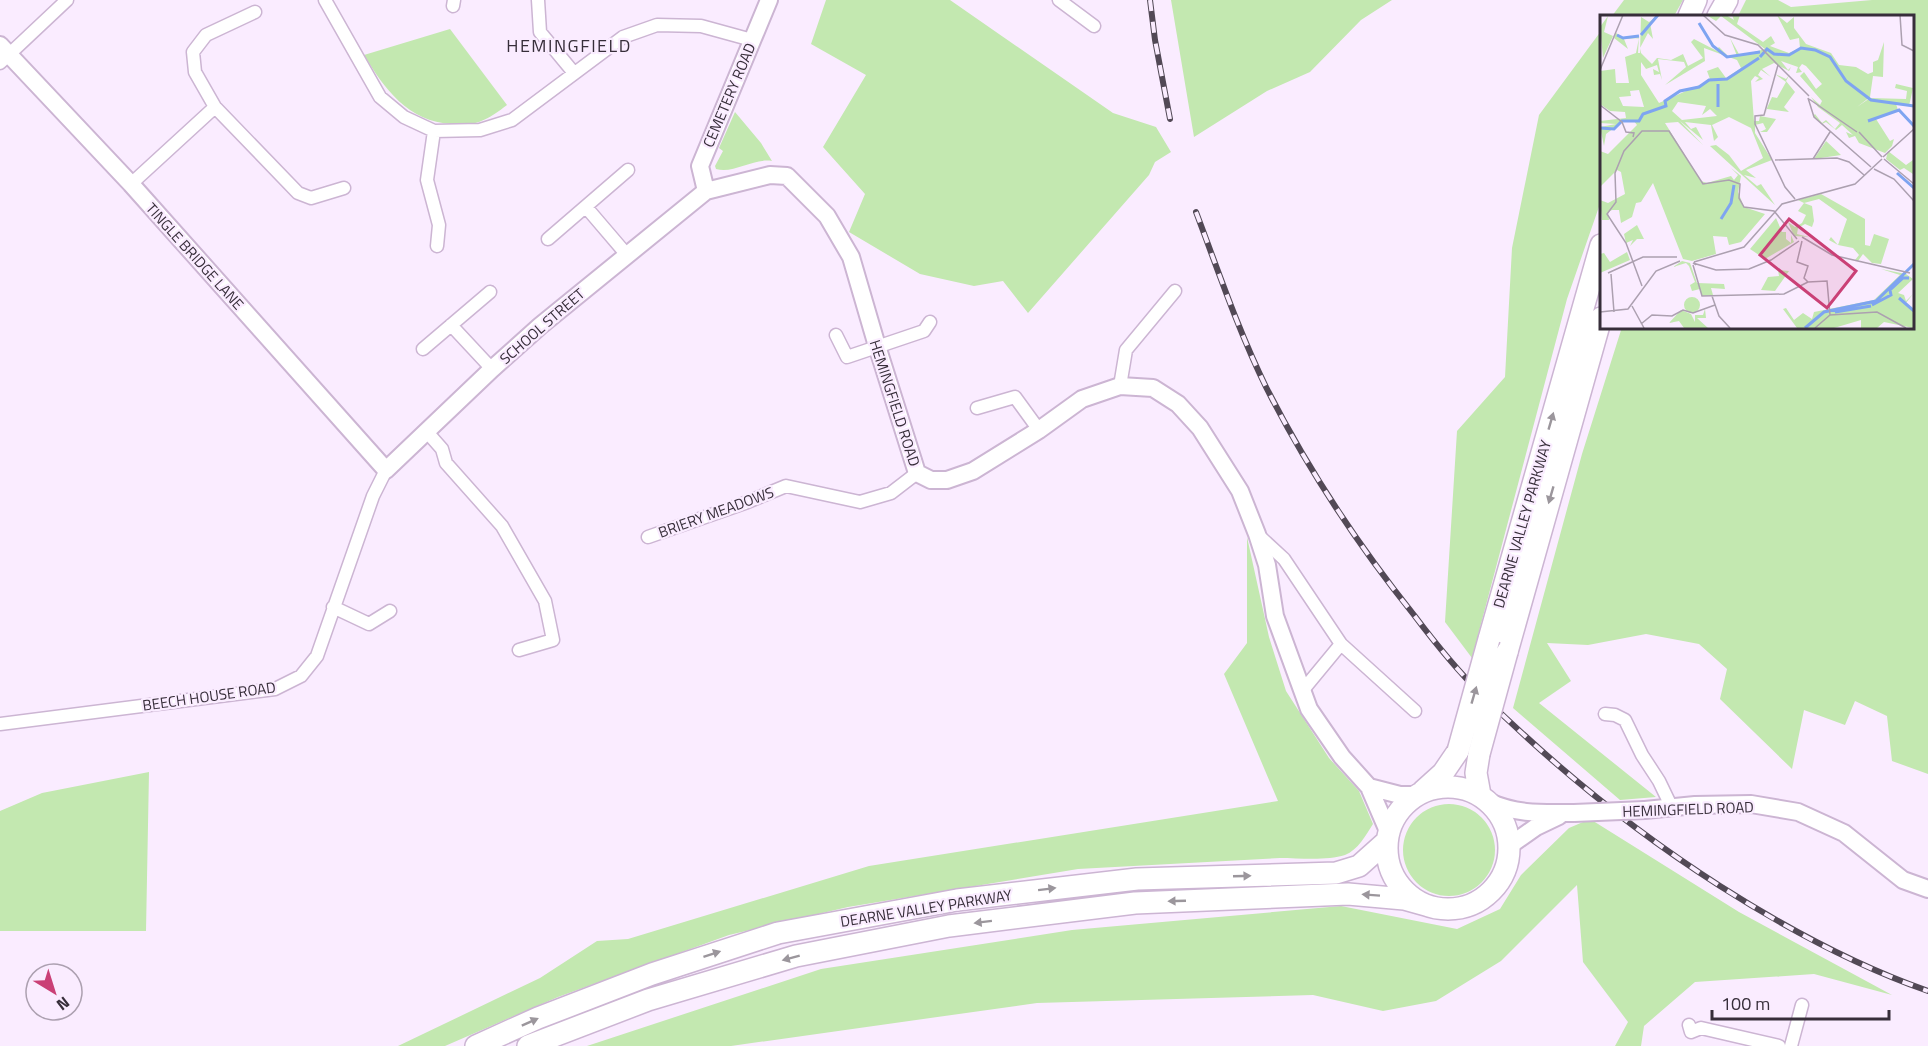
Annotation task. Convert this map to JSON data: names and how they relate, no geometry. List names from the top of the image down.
{
  "streets": {
    "highway": ["DEARNE VALLEY PARKWAY"],
    "street": [
      "CEMETERY ROAD",
      "TINGLE BRIDGE LANE",
      "SCHOOL STREET",
      "HEMINGFIELD ROAD",
      "BRIERY MEADOWS",
      "BEECH HOUSE ROAD"
    ]
  },
  "crossings": [
    ["CEMETERY ROAD", "SCHOOL STREET"],
    ["CEMETERY ROAD", "HEMINGFIELD ROAD"],
    ["TINGLE BRIDGE LANE", "SCHOOL STREET"],
    ["TINGLE BRIDGE LANE", "BEECH HOUSE ROAD"],
    ["SCHOOL STREET", "HEMINGFIELD ROAD"],
    ["SCHOOL STREET", "BEECH HOUSE ROAD"],
    ["HEMINGFIELD ROAD", "BRIERY MEADOWS"],
    ["HEMINGFIELD ROAD", "DEARNE VALLEY PARKWAY"]
  ],
  "districts": ["HEMINGFIELD"],
  "scale_bar": "100 m",
  "north": "bottom right"
}
